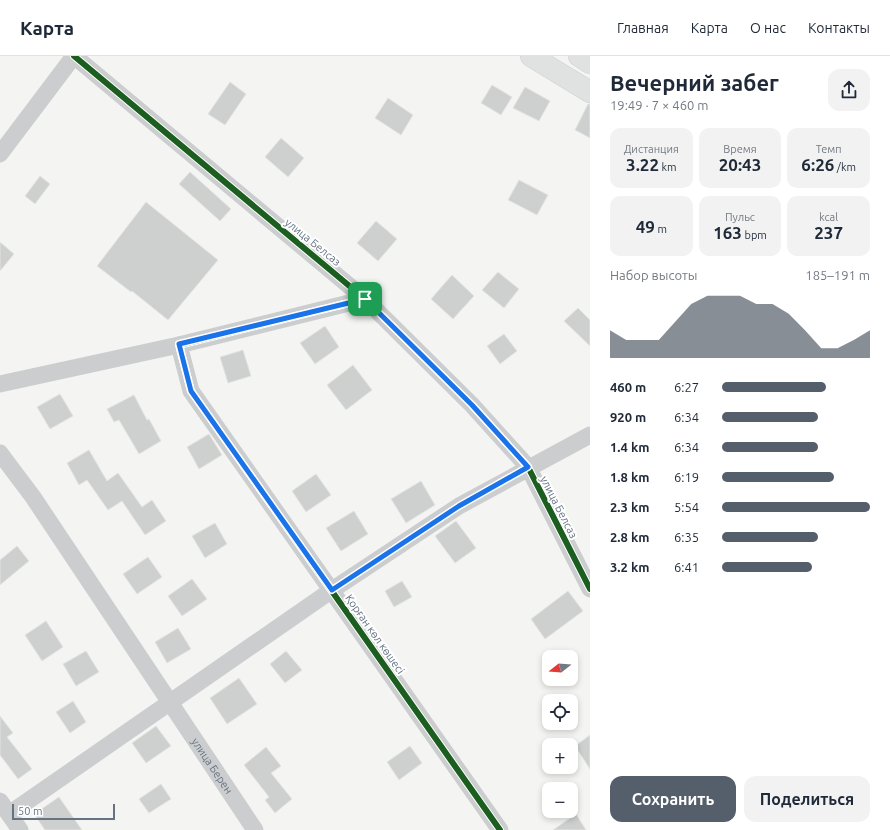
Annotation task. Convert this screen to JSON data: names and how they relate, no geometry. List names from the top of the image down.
{
  "streets": {
    "street": ["улица Белсаз", "Қорған көл көшесі", "улица Берен"]
  },
  "scale_bar": "50 m",
  "north": "left",
  "page": {
    "header": "Карта",
    "nav": [
      "Главная",
      "Карта",
      "О нас",
      "Контакты"
    ],
    "heading": ["Вечерний забег", "19:49 · 7 × 460 m"],
    "stats": [
      ["Дистанция", "3.22 km"],
      ["Время", "20:43"],
      ["Темп", "6:26 /km"],
      ["49 m"],
      ["Пульс", "163 bpm"],
      ["kcal", "237"]
    ],
    "chart": ["Набор высоты", "185–191 m"],
    "list": [
      {
        "name": "460 m",
        "note": "6:27"
      },
      {
        "name": "920 m",
        "note": "6:34"
      },
      {
        "name": "1.4 km",
        "note": "6:34"
      },
      {
        "name": "1.8 km",
        "note": "6:19"
      },
      {
        "name": "2.3 km",
        "note": "5:54"
      },
      {
        "name": "2.8 km",
        "note": "6:35"
      },
      {
        "name": "3.2 km",
        "note": "6:41"
      }
    ],
    "map_buttons": ["+", "−"],
    "buttons": ["Сохранить", "Поделиться"],
    "scale": "50 m"
  }
}
